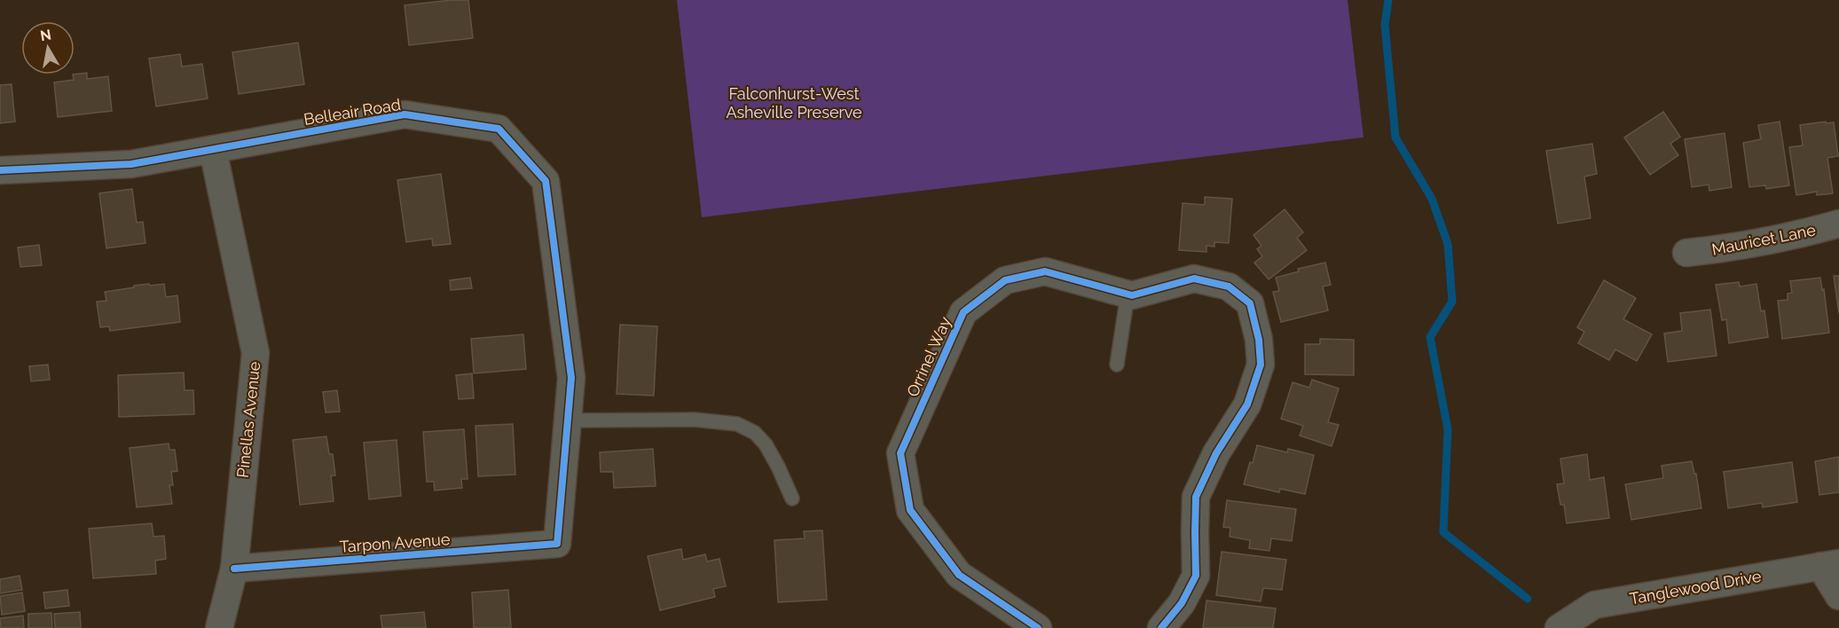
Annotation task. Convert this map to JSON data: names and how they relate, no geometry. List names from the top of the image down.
{
  "streets": {
    "street": [
      "Belleair Road",
      "Mauricet Lane",
      "Orrinel Way",
      "Pinellas Avenue",
      "Tarpon Avenue",
      "Tanglewood Drive"
    ]
  },
  "crossings": [
    ["Belleair Road", "Pinellas Avenue"],
    ["Belleair Road", "Tarpon Avenue"],
    ["Pinellas Avenue", "Tarpon Avenue"]
  ],
  "parks": ["Falconhurst-West Asheville Preserve"],
  "north": "top"
}
